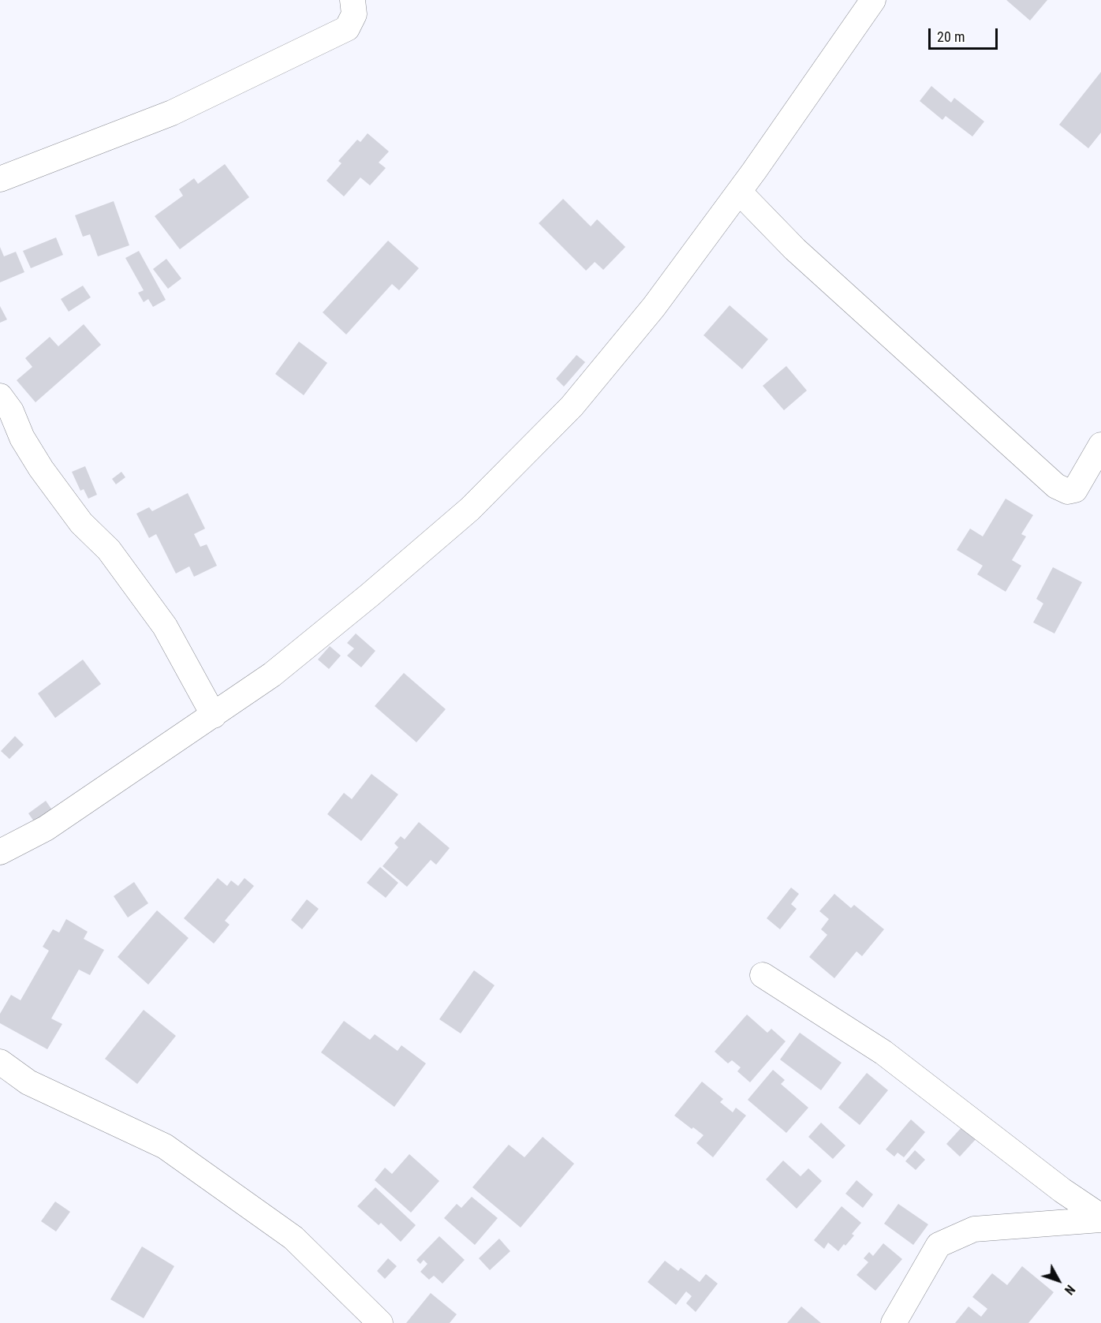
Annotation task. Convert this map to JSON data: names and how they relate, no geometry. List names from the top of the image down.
{
  "scale_bar": "20 m",
  "north": "bottom right"
}
